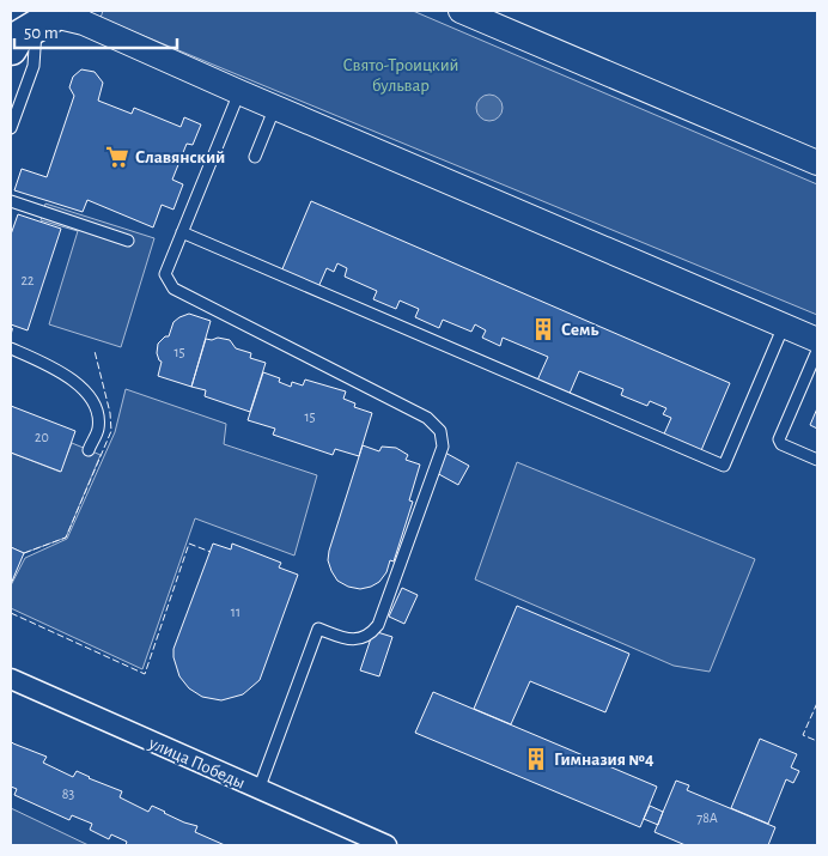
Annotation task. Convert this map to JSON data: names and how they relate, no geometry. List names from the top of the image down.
{
  "streets": {
    "street": ["улица Победы"]
  },
  "parks": ["Свято-Троицкий бульвар"],
  "places": {
    "supermarket": ["Славянский"],
    "building": ["Семь", "Гимназия №4"]
  },
  "house_numbers": [
    "22",
    "15",
    "15",
    "20",
    "11",
    "83",
    "78А"
  ],
  "scale_bar": "50 m"
}
